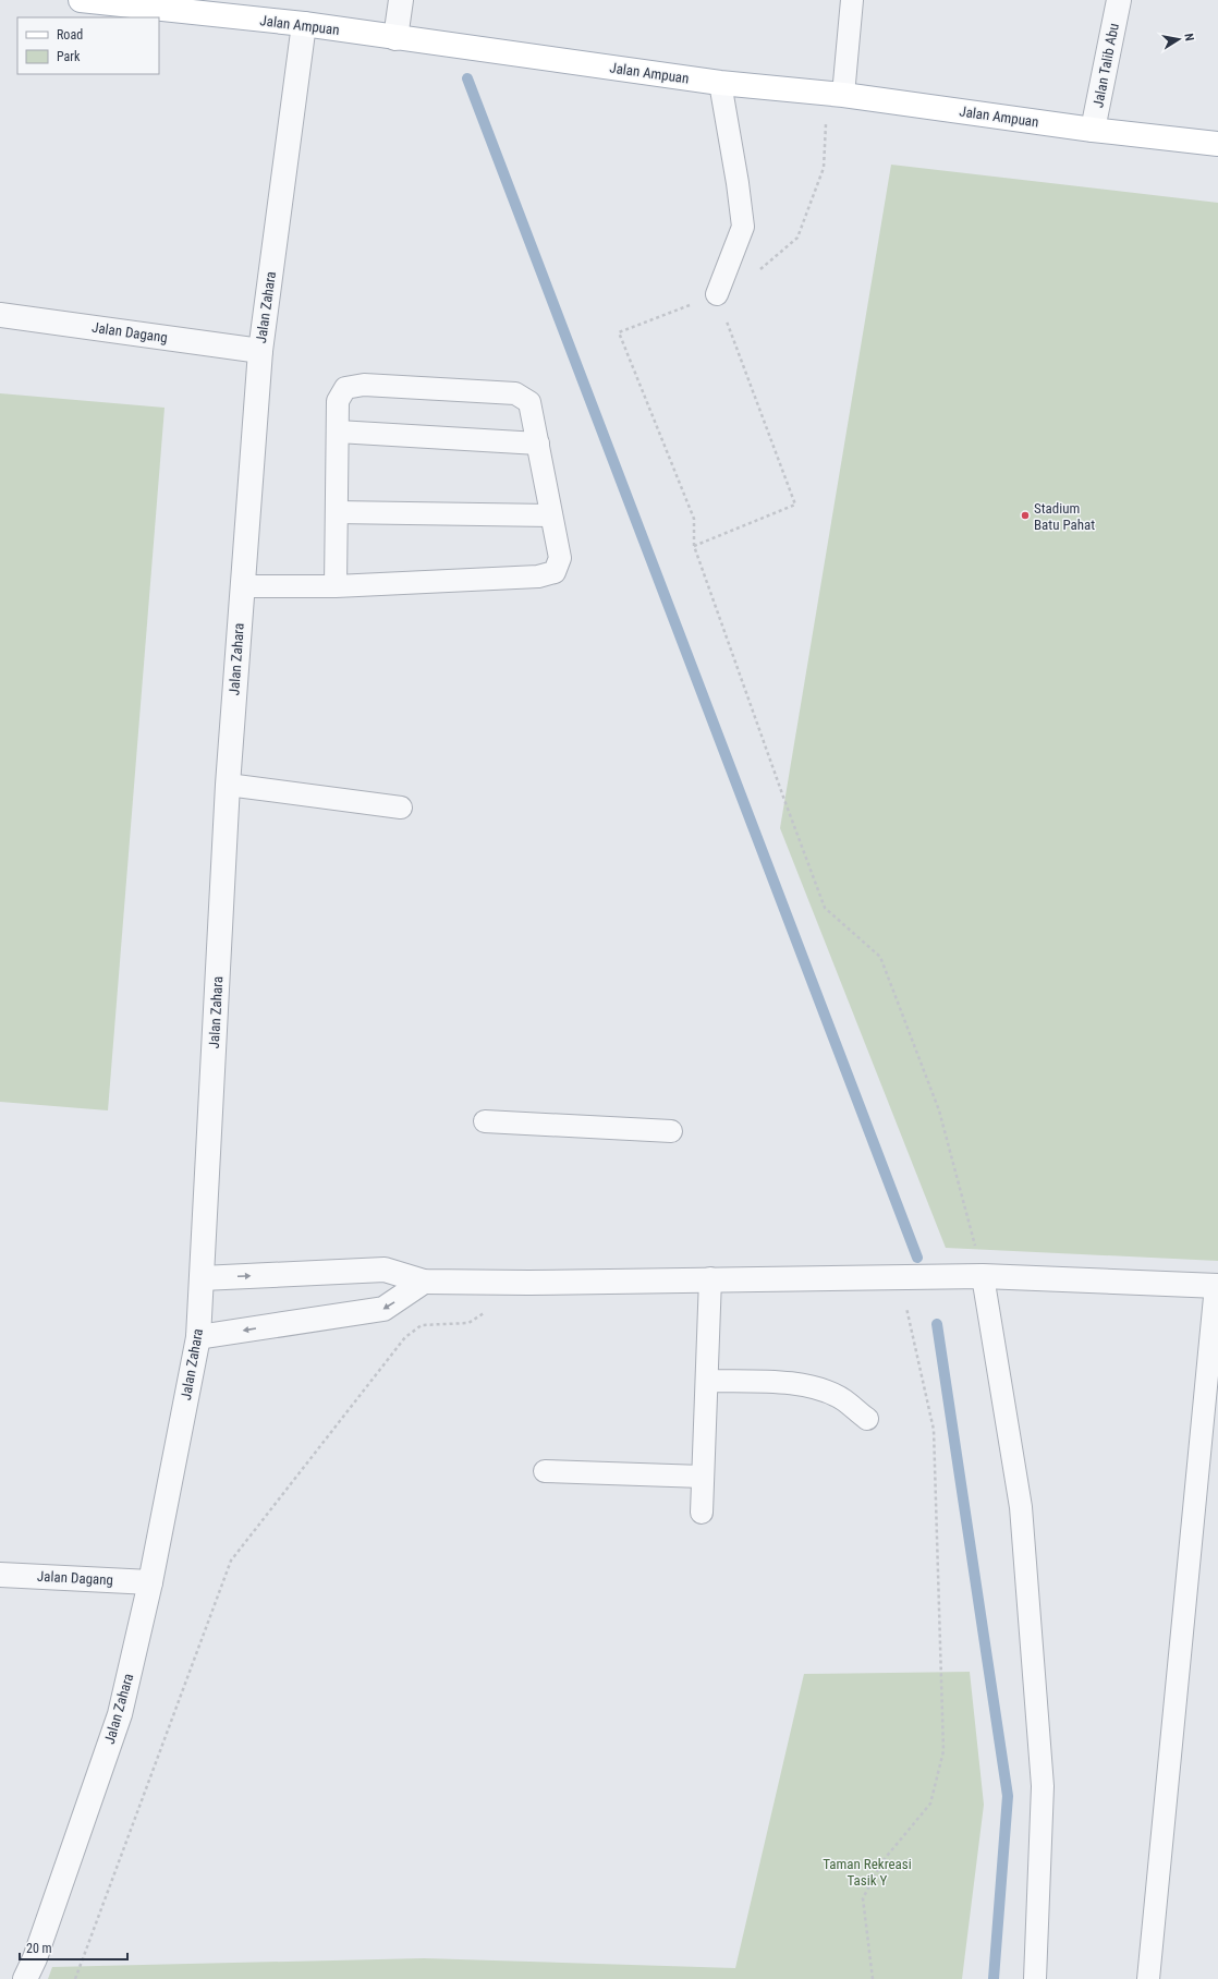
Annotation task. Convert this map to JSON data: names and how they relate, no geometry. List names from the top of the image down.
{
  "streets": {
    "main road": ["Jalan Ampuan"],
    "street": ["Jalan Talib Abu", "Jalan Zahara", "Jalan Dagang"]
  },
  "crossings": [
    ["Jalan Ampuan", "Jalan Talib Abu"],
    ["Jalan Ampuan", "Jalan Zahara"],
    ["Jalan Zahara", "Jalan Dagang"]
  ],
  "parks": ["Taman Rekreasi Tasik Y"],
  "places": ["Stadium Batu Pahat"],
  "legend": ["Road", "Park"],
  "scale_bar": "20 m",
  "north": "right"
}
